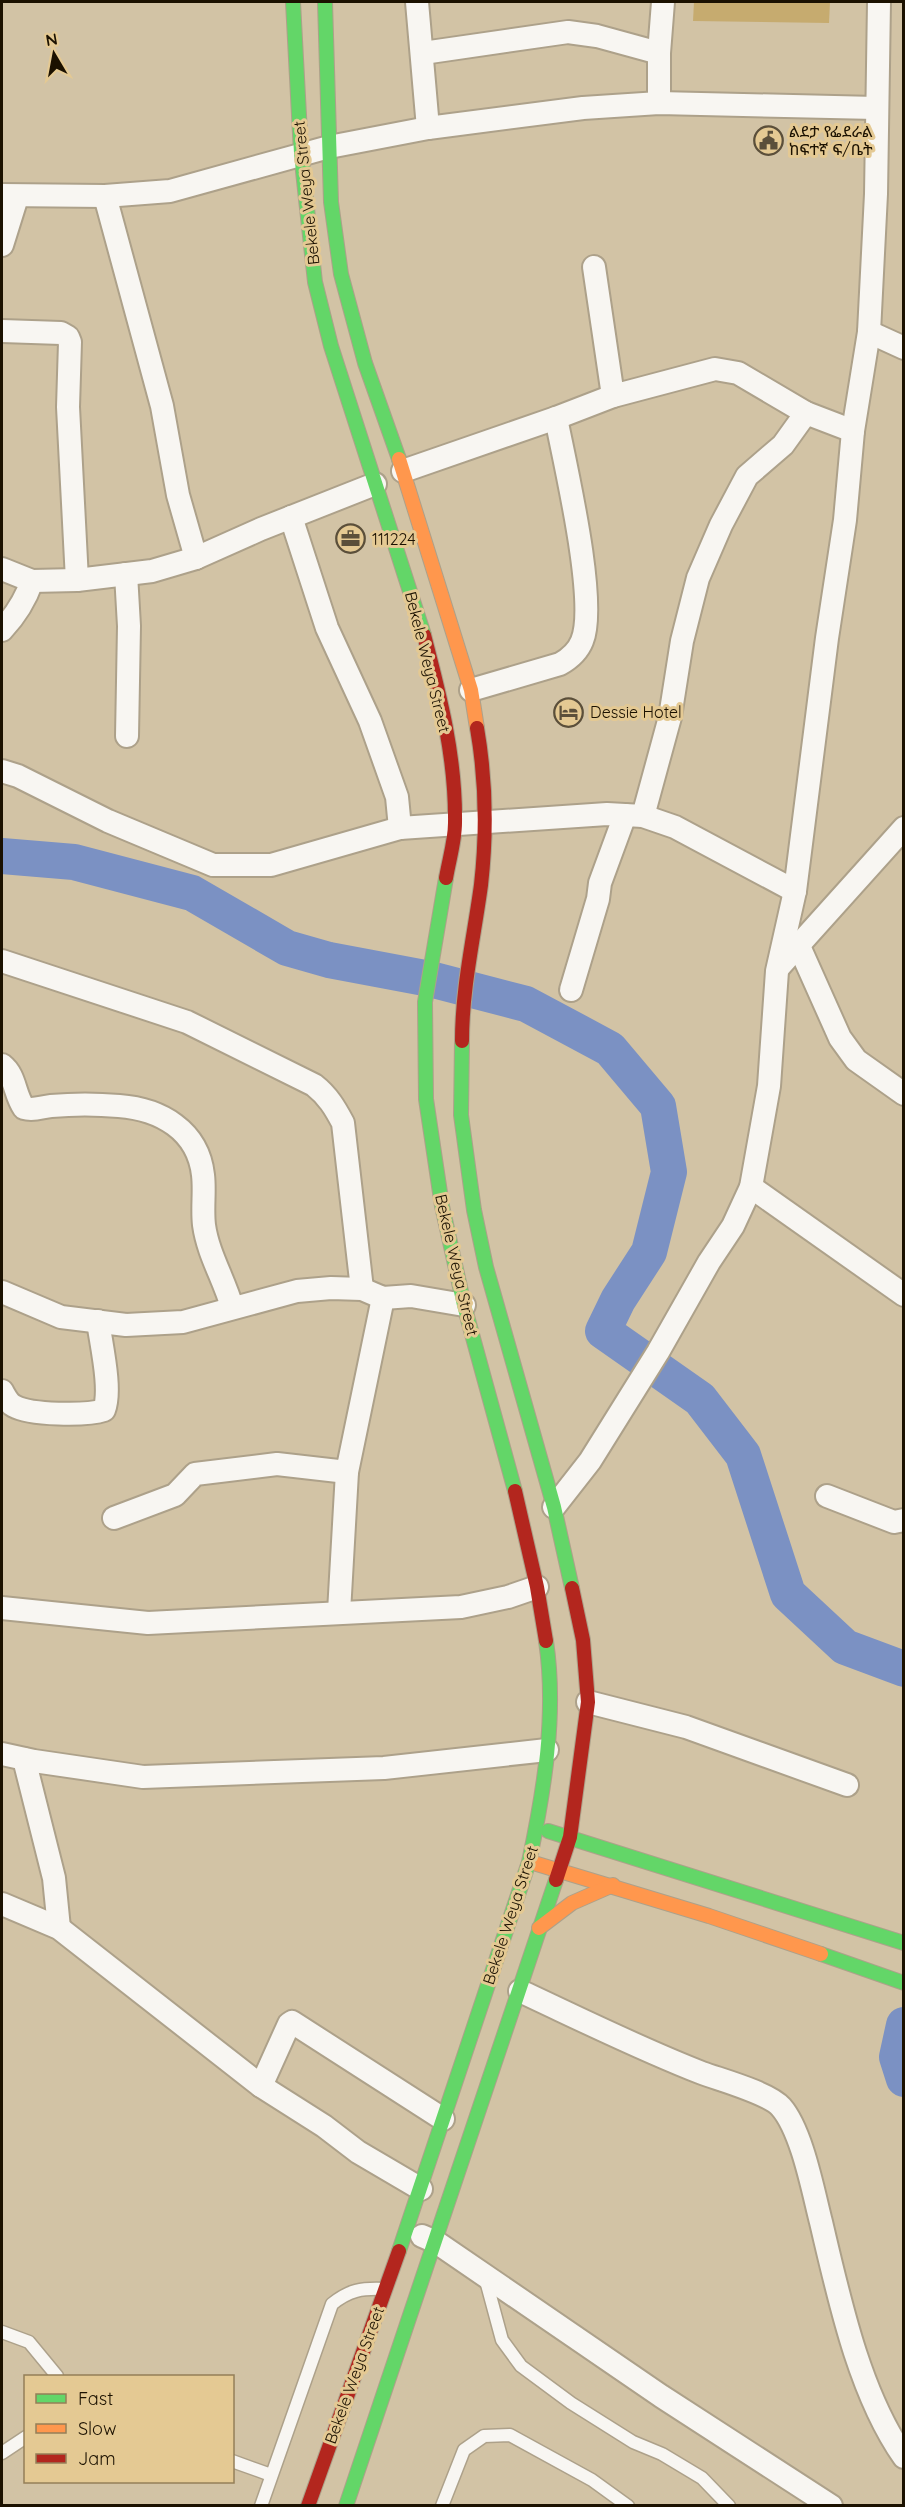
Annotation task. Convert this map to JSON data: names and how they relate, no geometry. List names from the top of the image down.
{
  "streets": {
    "main road": ["Bekele Weya Street"]
  },
  "places": {
    "public building": ["ልደታ የፌደራል ከፍተኛ ፍ/ቤት"],
    "office": ["111224"],
    "hotel": ["Dessie Hotel"]
  },
  "legend": ["Fast", "Slow", "Jam"],
  "north": "top"
}
